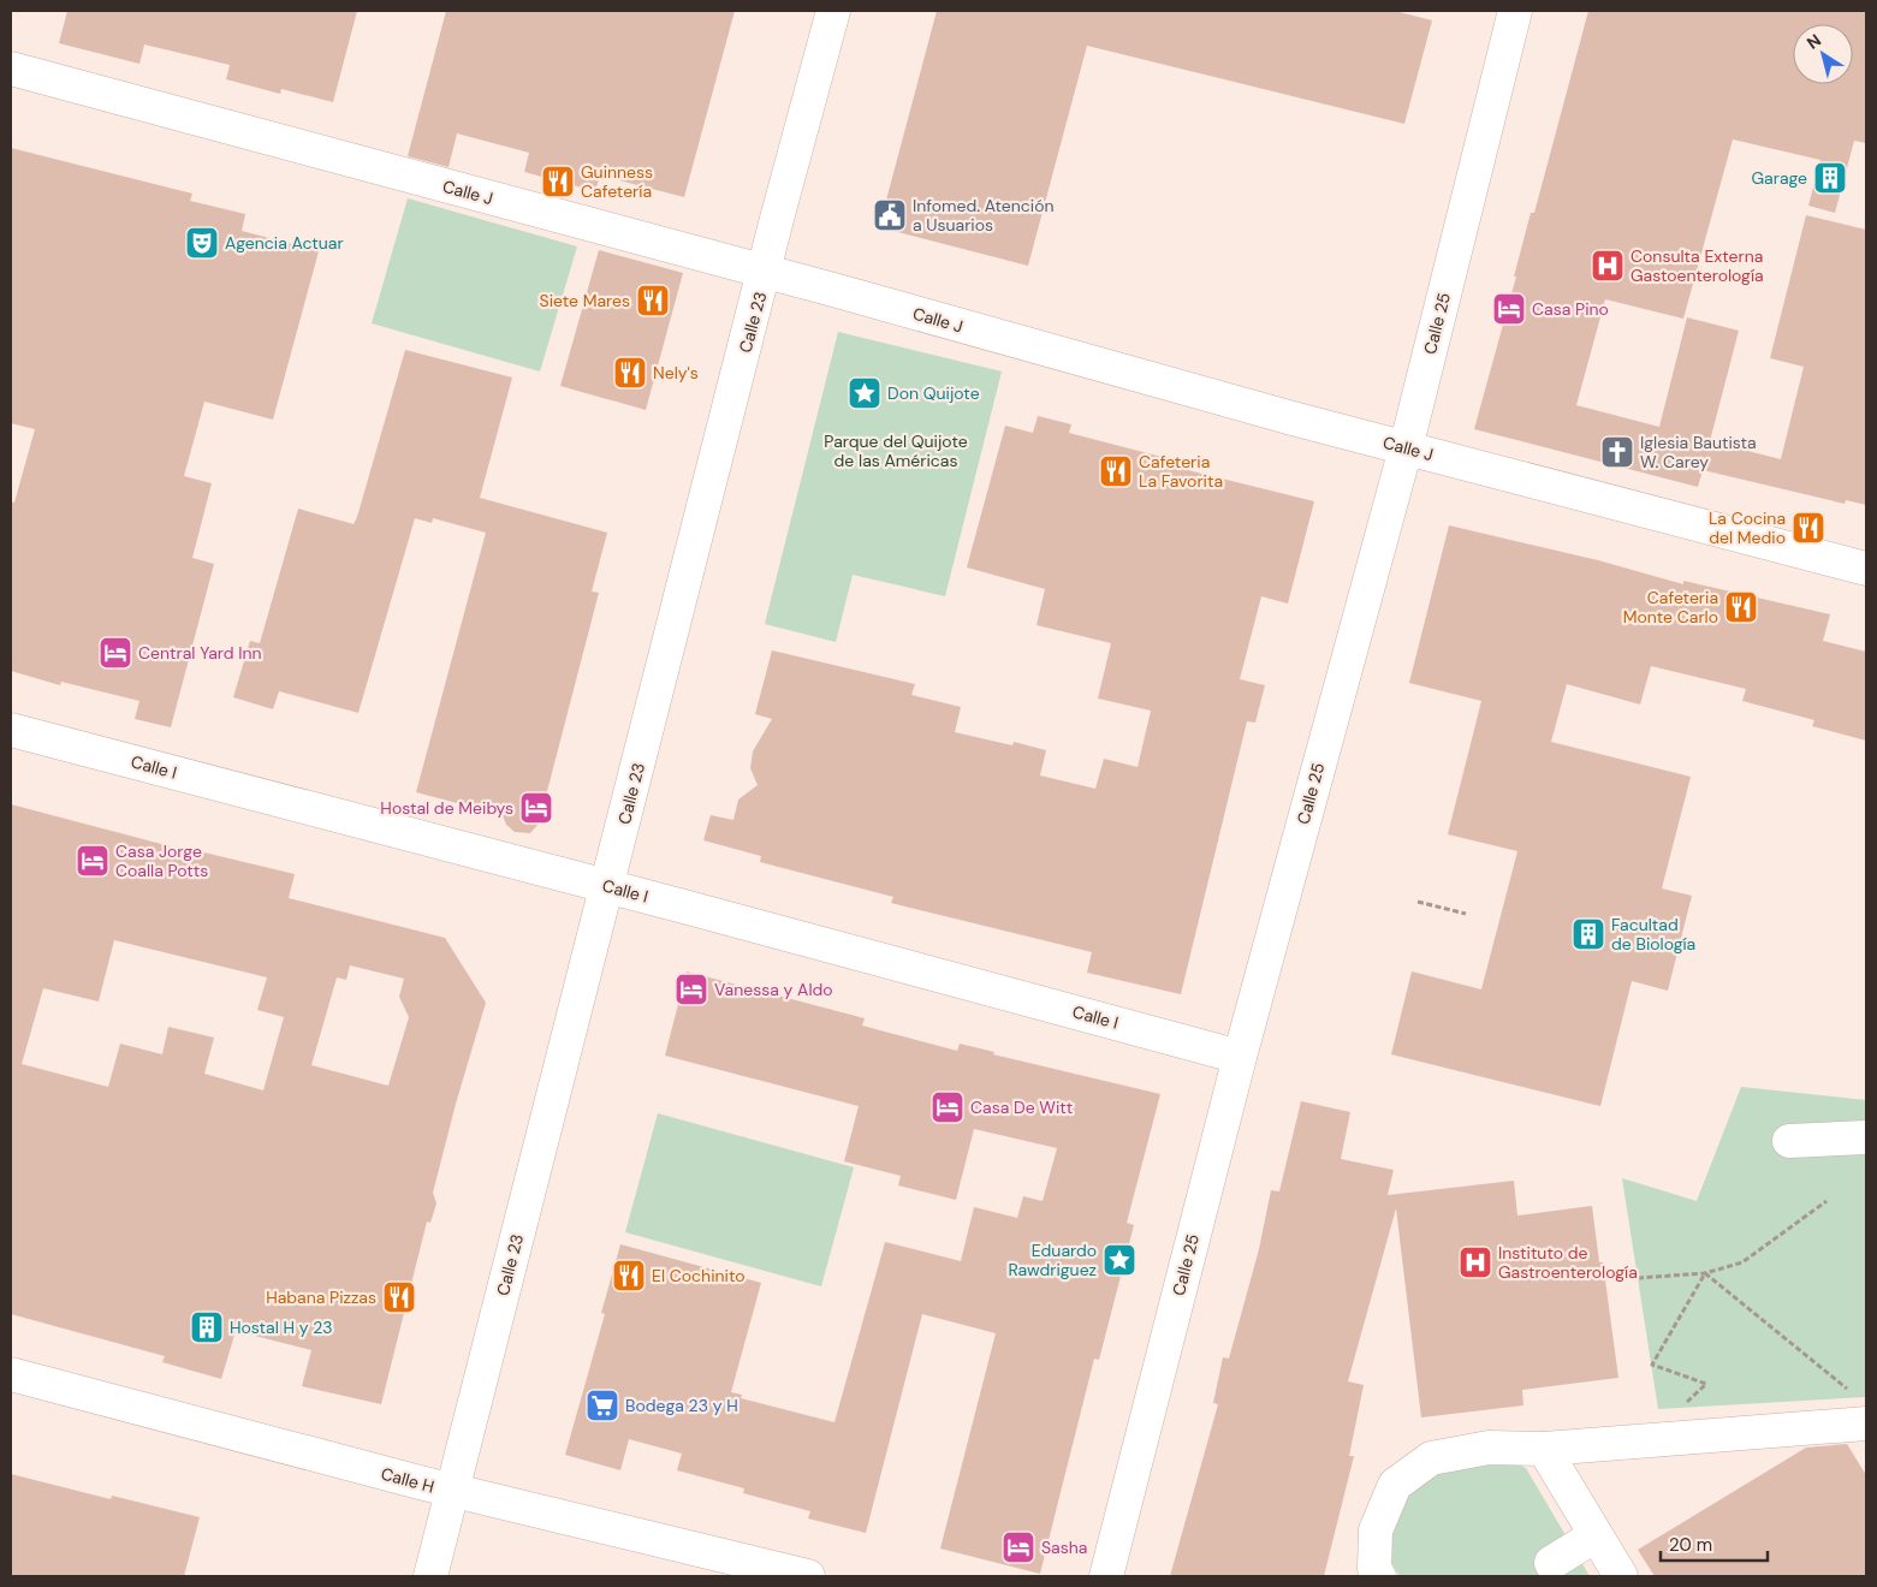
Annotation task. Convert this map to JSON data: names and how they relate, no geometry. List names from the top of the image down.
{
  "streets": {
    "street": [
      "Calle J",
      "Calle 23",
      "Calle 25",
      "Calle I",
      "Calle H"
    ]
  },
  "crossings": [
    ["Calle J", "Calle 23"],
    ["Calle J", "Calle 25"],
    ["Calle 23", "Calle I"],
    ["Calle 23", "Calle H"],
    ["Calle 25", "Calle I"]
  ],
  "parks": ["Parque del Quijote de las Américas"],
  "places": {
    "building": ["Garage", "Facultad de Biología", "Hostal H y 23"],
    "restaurant": [
      "Guinness Cafetería",
      "Siete Mares",
      "Nely's",
      "Cafeteria La Favorita",
      "La Cocina del Medio",
      "Cafeteria Monte Carlo",
      "El Cochinito",
      "Habana Pizzas"
    ],
    "public building": ["Infomed. Atención a Usuarios"],
    "theatre": ["Agencia Actuar"],
    "hospital": ["Consulta Externa Gastoenterología", "Instituto de Gastroenterología"],
    "hotel": [
      "Casa Pino",
      "Central Yard Inn",
      "Hostal de Meibys",
      "Casa Jorge Coalla Potts",
      "Vanessa y Aldo",
      "Casa De Witt",
      "Sasha"
    ],
    "place": ["Don Quijote", "Eduardo Rawdriguez"],
    "church": ["Iglesia Bautista W. Carey"],
    "supermarket": ["Bodega 23 y H"]
  },
  "scale_bar": "20 m",
  "north": "top left"
}
